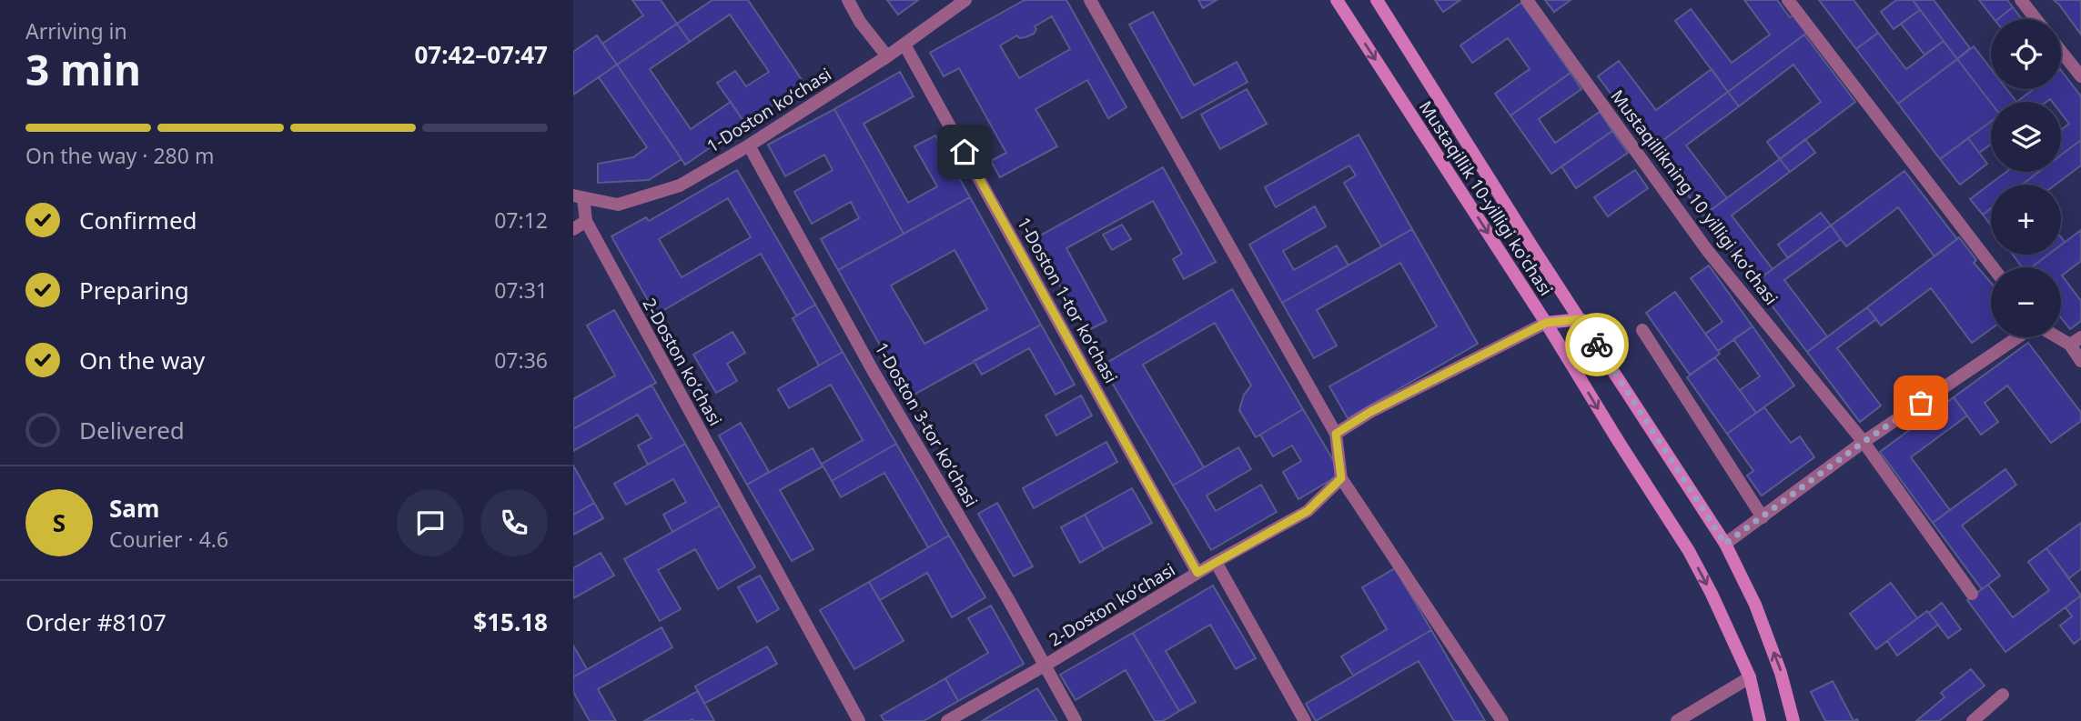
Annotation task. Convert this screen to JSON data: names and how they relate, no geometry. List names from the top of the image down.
{
  "streets": {
    "main road": ["Mustaqillik 10-yilligi ko'chasi"],
    "street": [
      "1-Doston koʻchasi",
      "Mustaqillikning 10 yilligi koʻchasi",
      "1-Doston 1-tor koʻchasi",
      "2-Doston koʻchasi",
      "1-Doston 3-tor koʻchasi"
    ]
  },
  "crossings": [
    ["1-Doston koʻchasi", "1-Doston 1-tor koʻchasi"],
    ["1-Doston koʻchasi", "2-Doston koʻchasi"],
    ["1-Doston koʻchasi", "1-Doston 3-tor koʻchasi"],
    ["1-Doston 1-tor koʻchasi", "2-Doston koʻchasi"],
    ["2-Doston koʻchasi", "1-Doston 3-tor koʻchasi"]
  ],
  "page": {
    "heading": ["3 min", "Arriving in", "07:42–07:47"],
    "panel": [
      "Sam",
      "Courier · 4.6",
      "Order #8107",
      "$15.18"
    ],
    "map_buttons": ["+", "−"],
    "bar": "On the way · 280 m",
    "list": [
      ["Confirmed", "07:12"],
      ["Preparing", "07:31"],
      ["On the way", "07:36"],
      "Delivered"
    ],
    "round": "S"
  }
}
